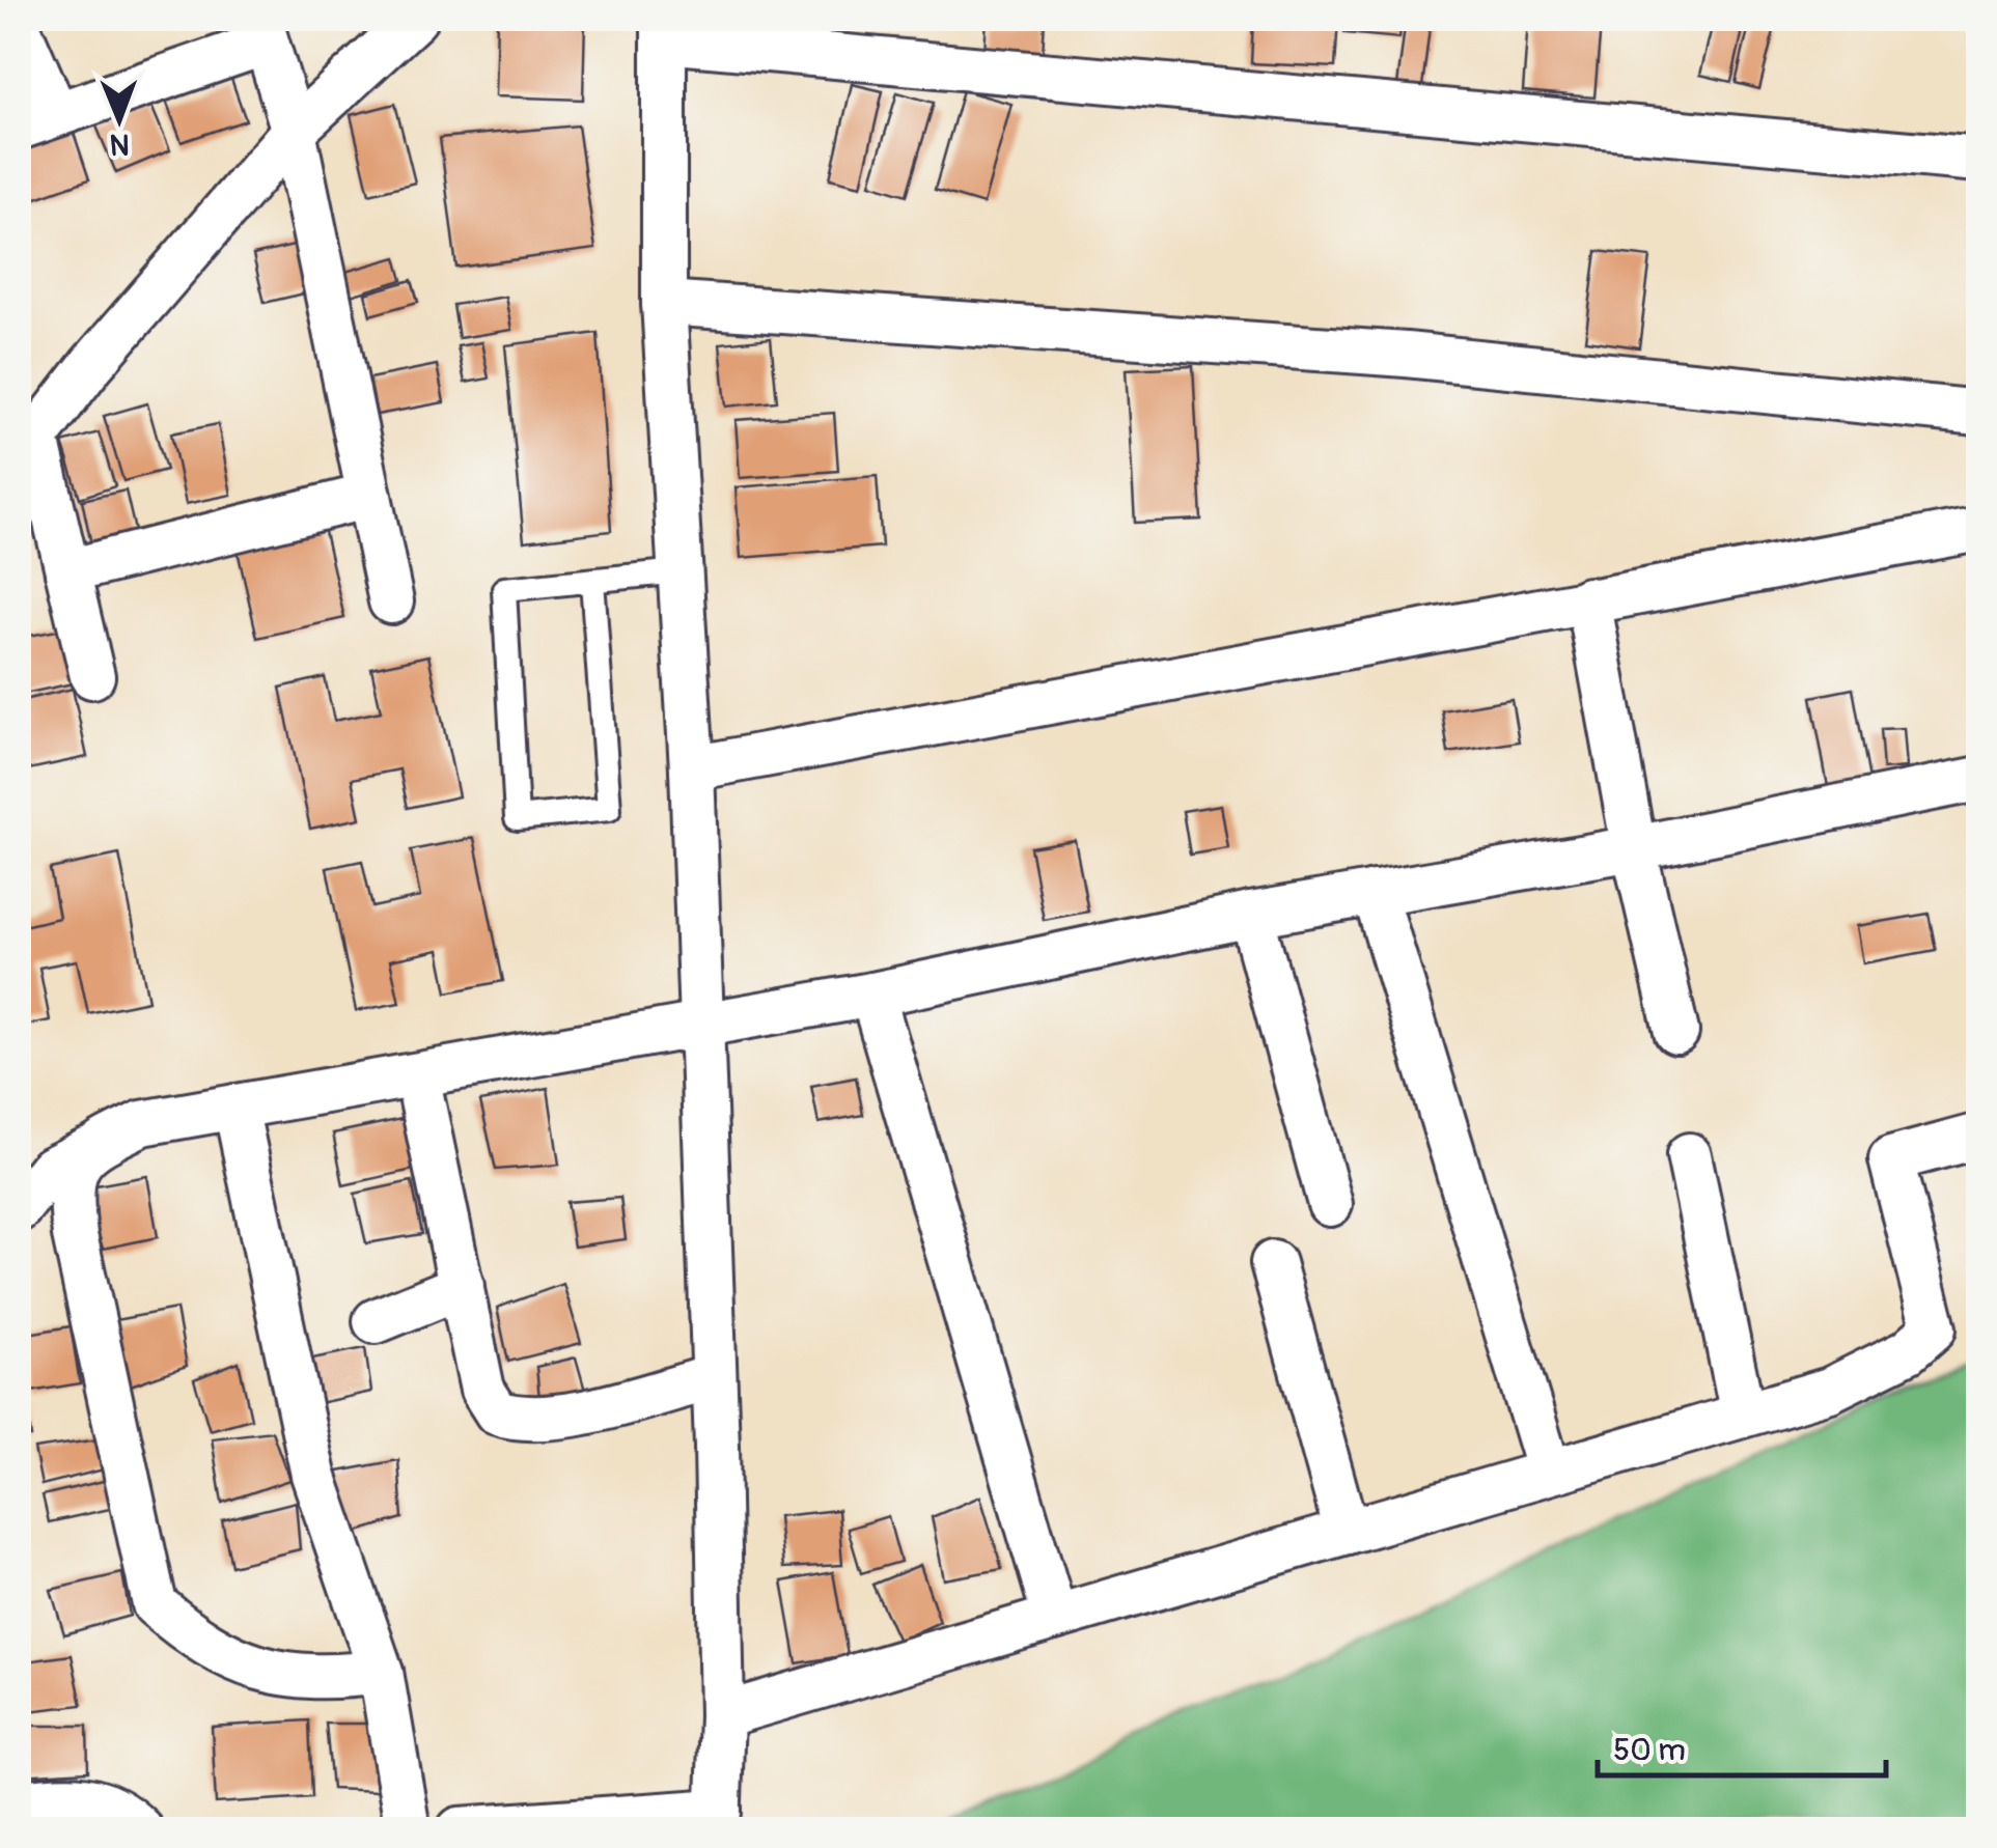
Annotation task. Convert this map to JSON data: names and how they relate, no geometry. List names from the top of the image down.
{
  "scale_bar": "50 m",
  "north": "bottom"
}
